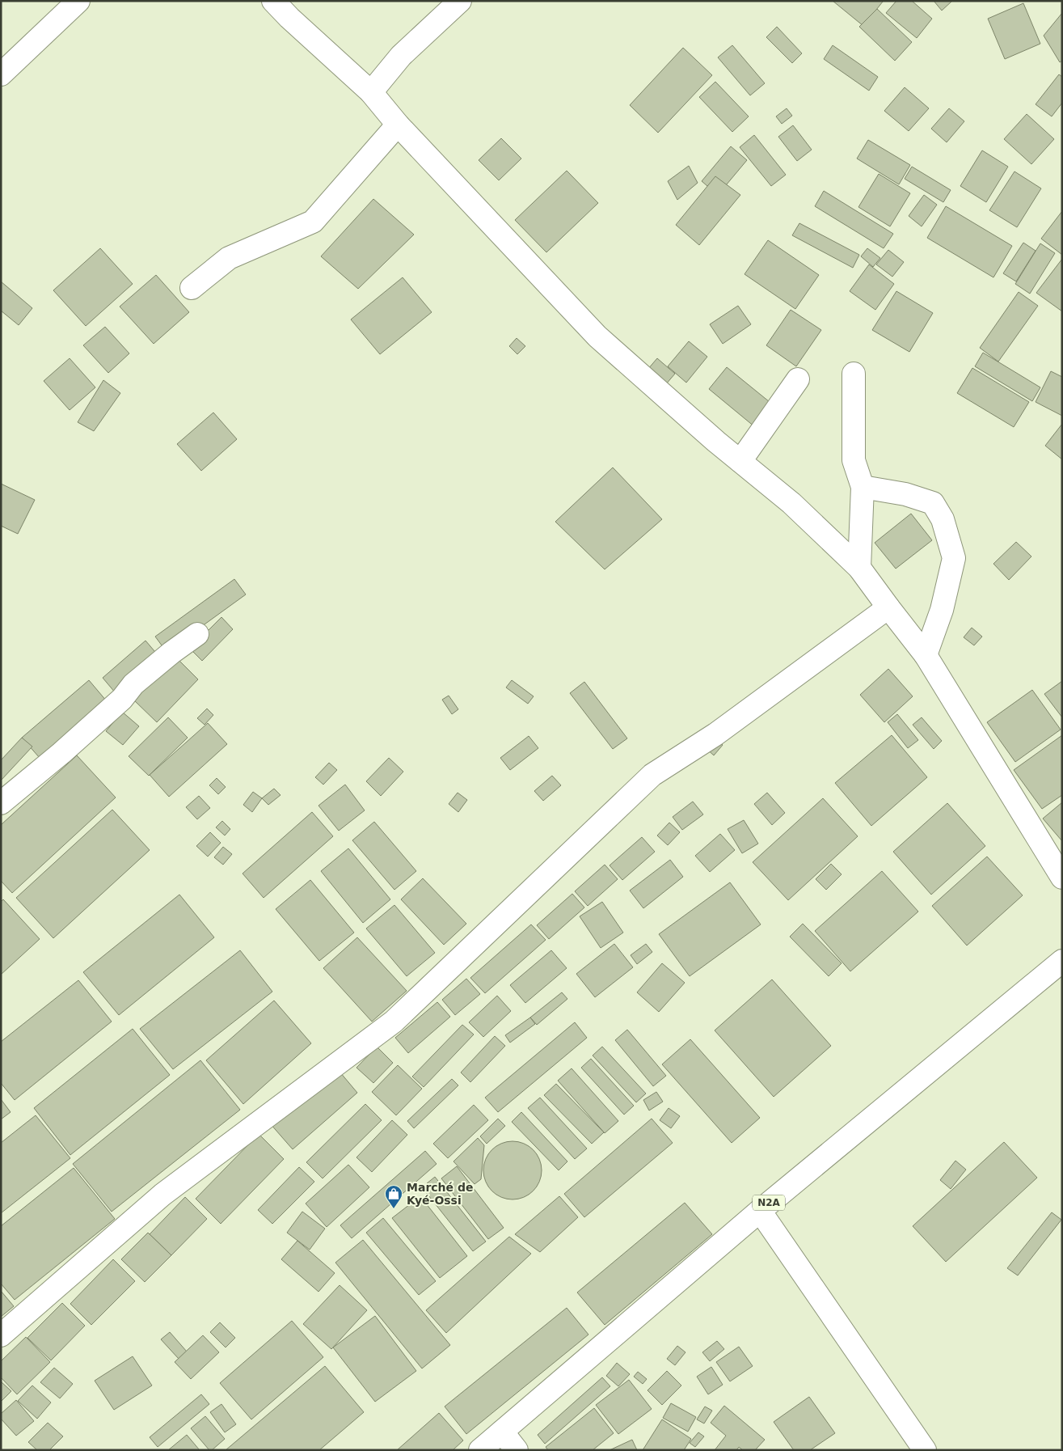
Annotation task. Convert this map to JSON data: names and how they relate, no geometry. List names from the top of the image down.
{
  "streets": {
    "main road": ["N2A"]
  },
  "places": {
    "shop": ["Marché de Kyé-Ossi"]
  }
}
